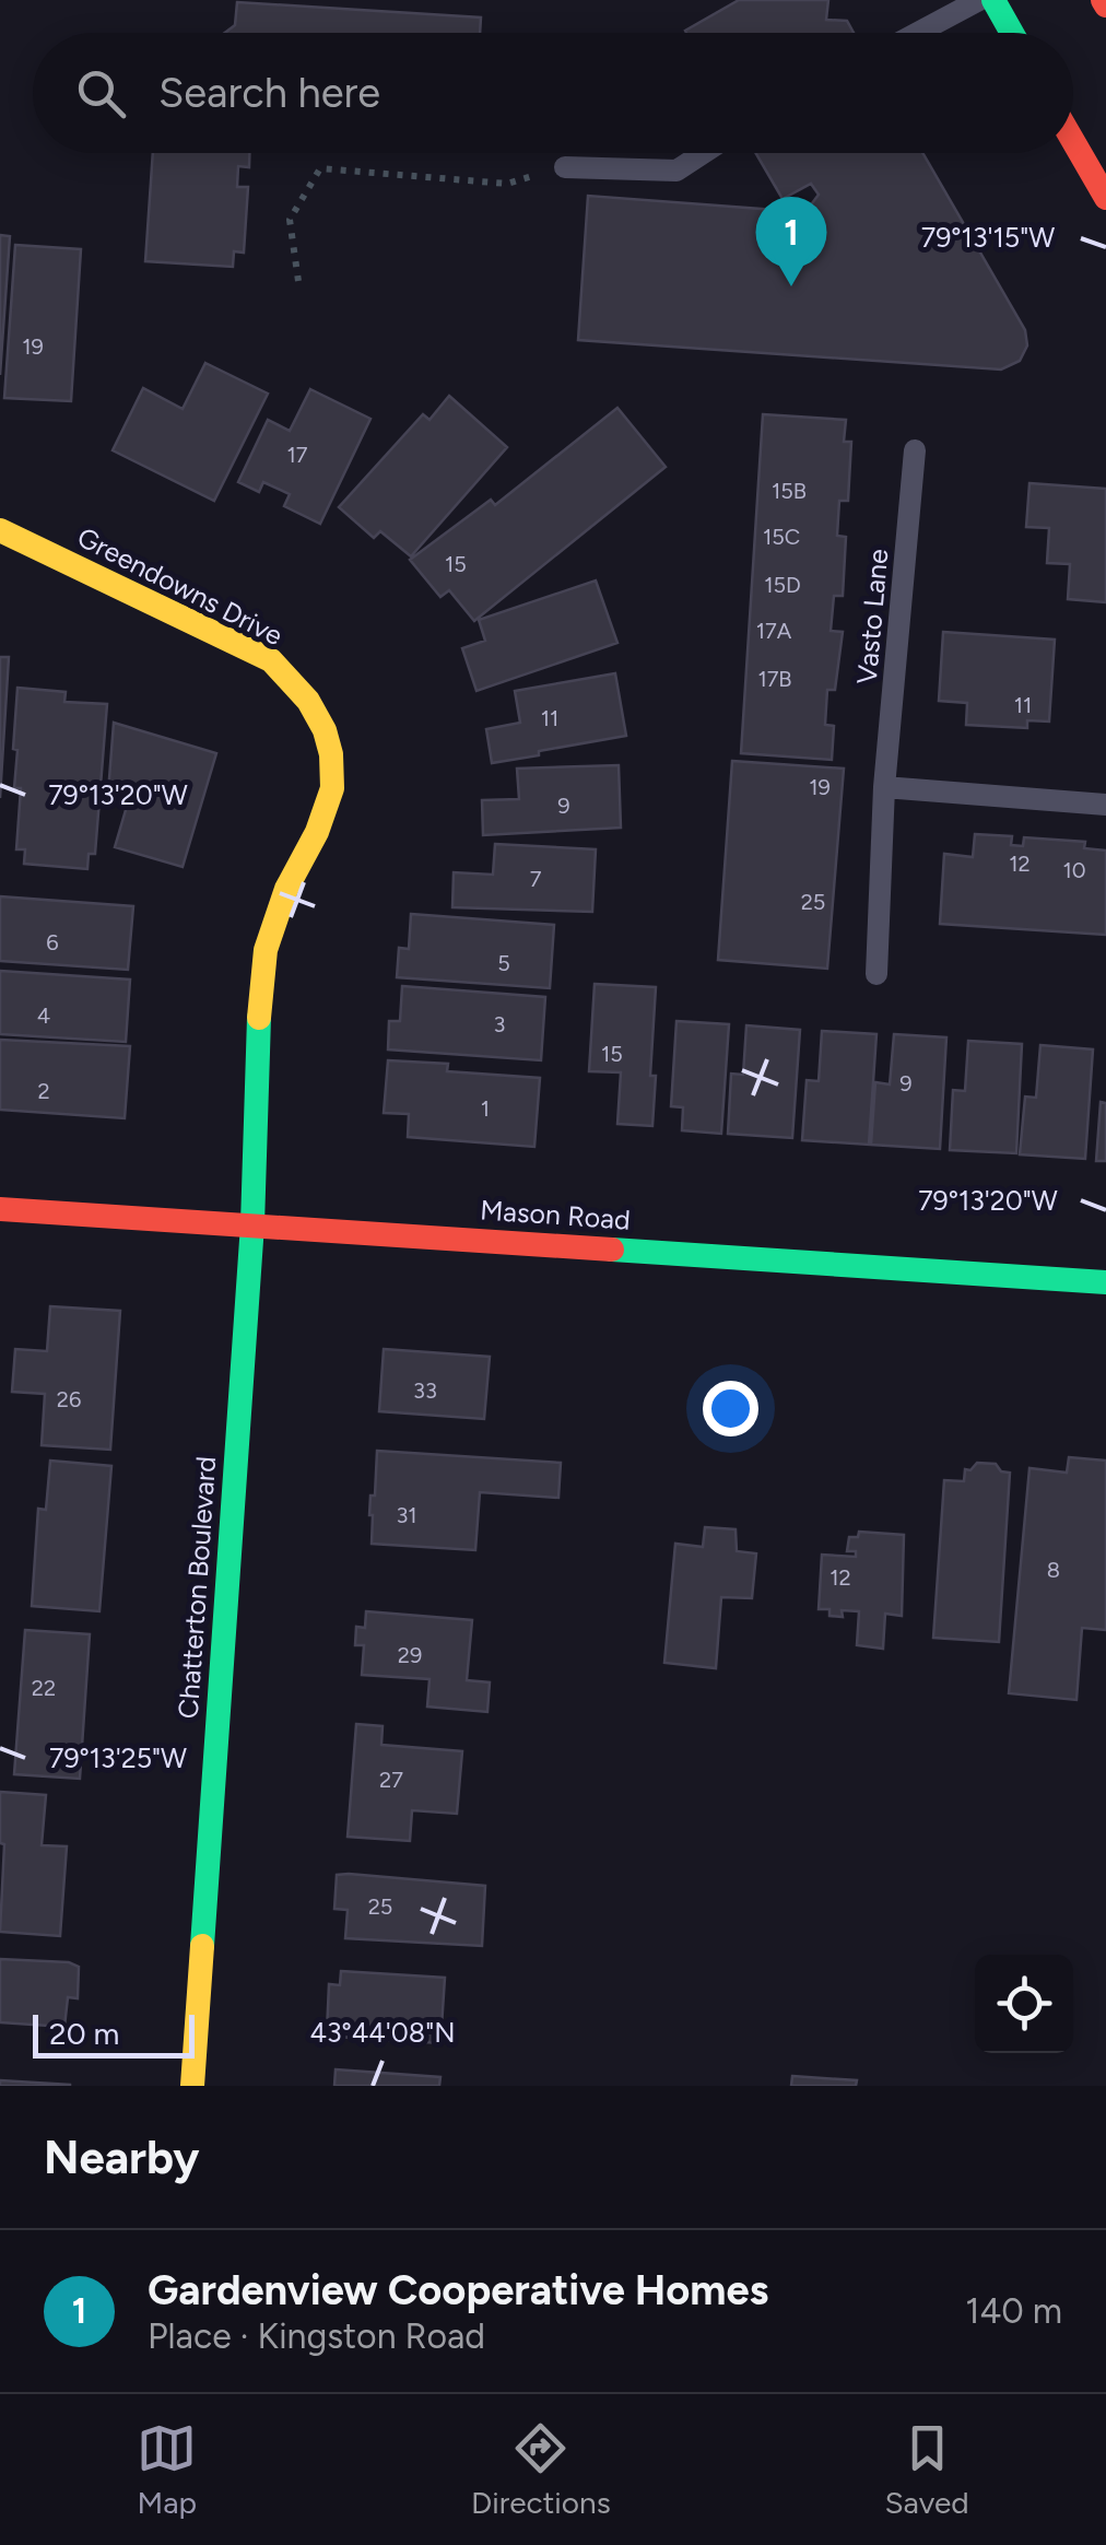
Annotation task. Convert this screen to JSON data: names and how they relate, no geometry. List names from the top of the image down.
{
  "streets": {
    "street": ["Greendowns Drive", "Mason Road", "Chatterton Boulevard"],
    "lane": ["Vasto Lane"]
  },
  "crossings": [
    ["Greendowns Drive", "Mason Road"],
    ["Greendowns Drive", "Chatterton Boulevard"],
    ["Mason Road", "Chatterton Boulevard"]
  ],
  "house_numbers": [
    "19",
    "17",
    "15B",
    "15C",
    "15",
    "15D",
    "17A",
    "17B",
    "11",
    "11",
    "19",
    "9",
    "12",
    "10",
    "7",
    "25",
    "6",
    "5",
    "4",
    "3",
    "15",
    "9",
    "2",
    "1",
    "33",
    "26",
    "31",
    "8",
    "12",
    "29",
    "22",
    "27",
    "25"
  ],
  "scale_bar": "20 m",
  "page": {
    "search": "Search here",
    "pins": "1",
    "scale": "20 m",
    "heading": "Nearby",
    "list": [
      {
        "mark": "1",
        "name": "Gardenview Cooperative Homes",
        "note": "Place · Kingston Road",
        "value": "140 m"
      }
    ],
    "nav": ["Map", "Directions", "Saved"]
  },
  "coordinates": [
    "79°13'15\"W",
    "79°13'20\"W",
    "79°13'25\"W",
    "43°44'08\"N"
  ]
}
